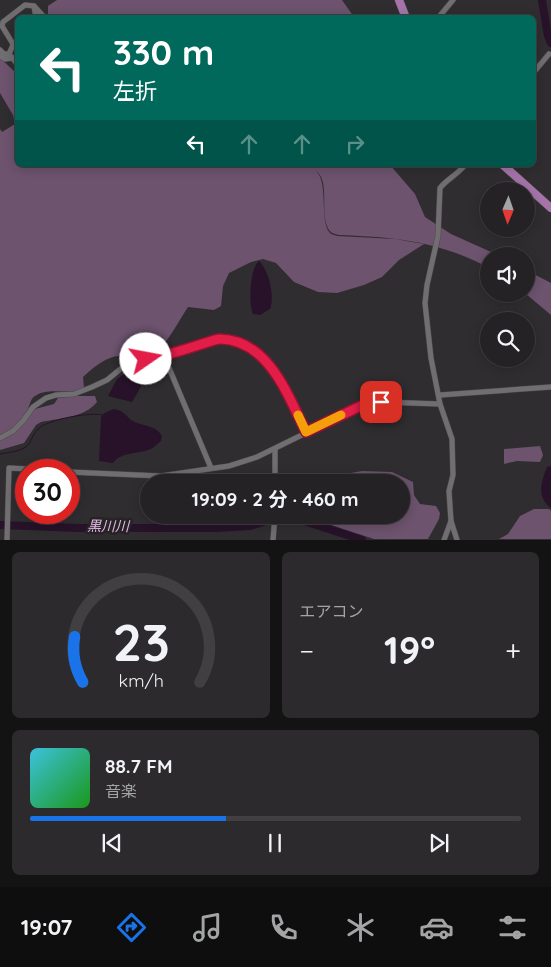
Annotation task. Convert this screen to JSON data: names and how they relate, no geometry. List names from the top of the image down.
{
  "water": ["黒川川"],
  "north": "bottom",
  "page": {
    "turn": ["330 m", "左折"],
    "limit": "30",
    "trip": "19:09 · 2 分 · 460 m",
    "tile": "エアコン",
    "heat": ["−", "19°", "+"],
    "song": ["88.7 FM", "音楽"],
    "tabs": "19:07",
    "gauge": ["23", "km/h"]
  }
}
